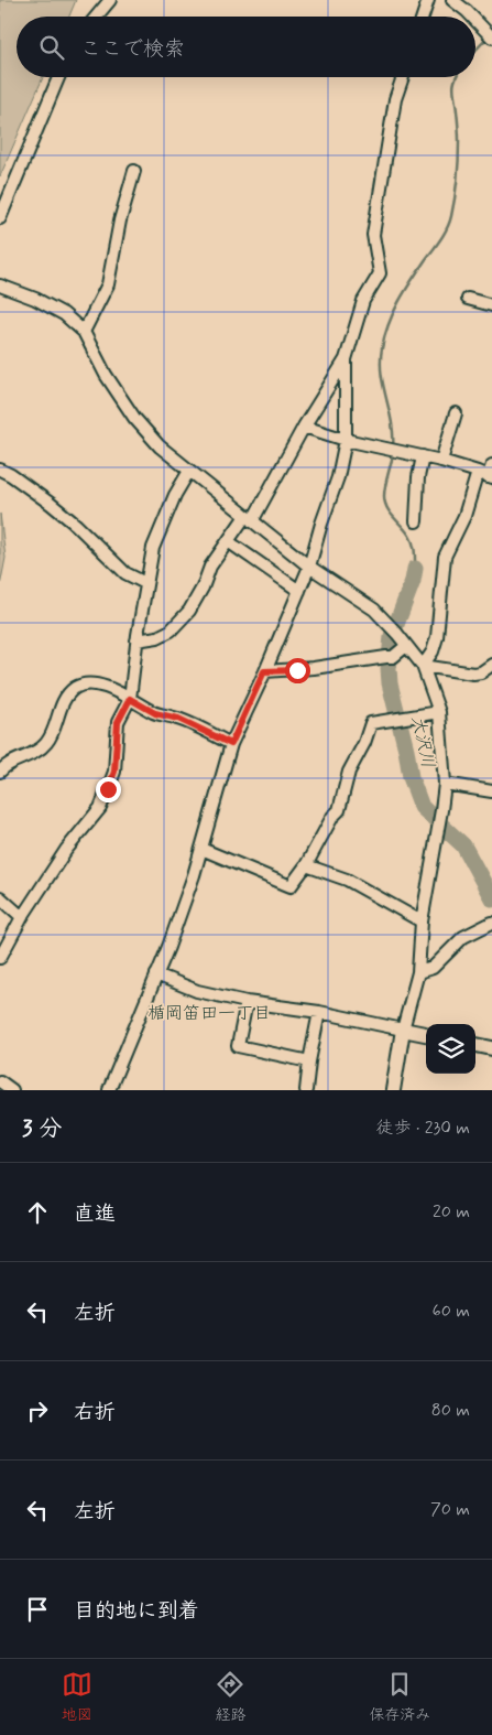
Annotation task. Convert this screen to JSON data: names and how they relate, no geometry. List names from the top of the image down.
{
  "districts": ["楯岡笛田一丁目"],
  "water": ["大沢川"],
  "page": {
    "search": "ここで検索",
    "heading": ["3 分", "徒歩 · 230 m"],
    "list": [
      ["直進", "20 m"],
      ["左折", "60 m"],
      ["右折", "80 m"],
      ["左折", "70 m"],
      "目的地に到着"
    ],
    "nav": ["地図", "経路", "保存済み"]
  }
}
